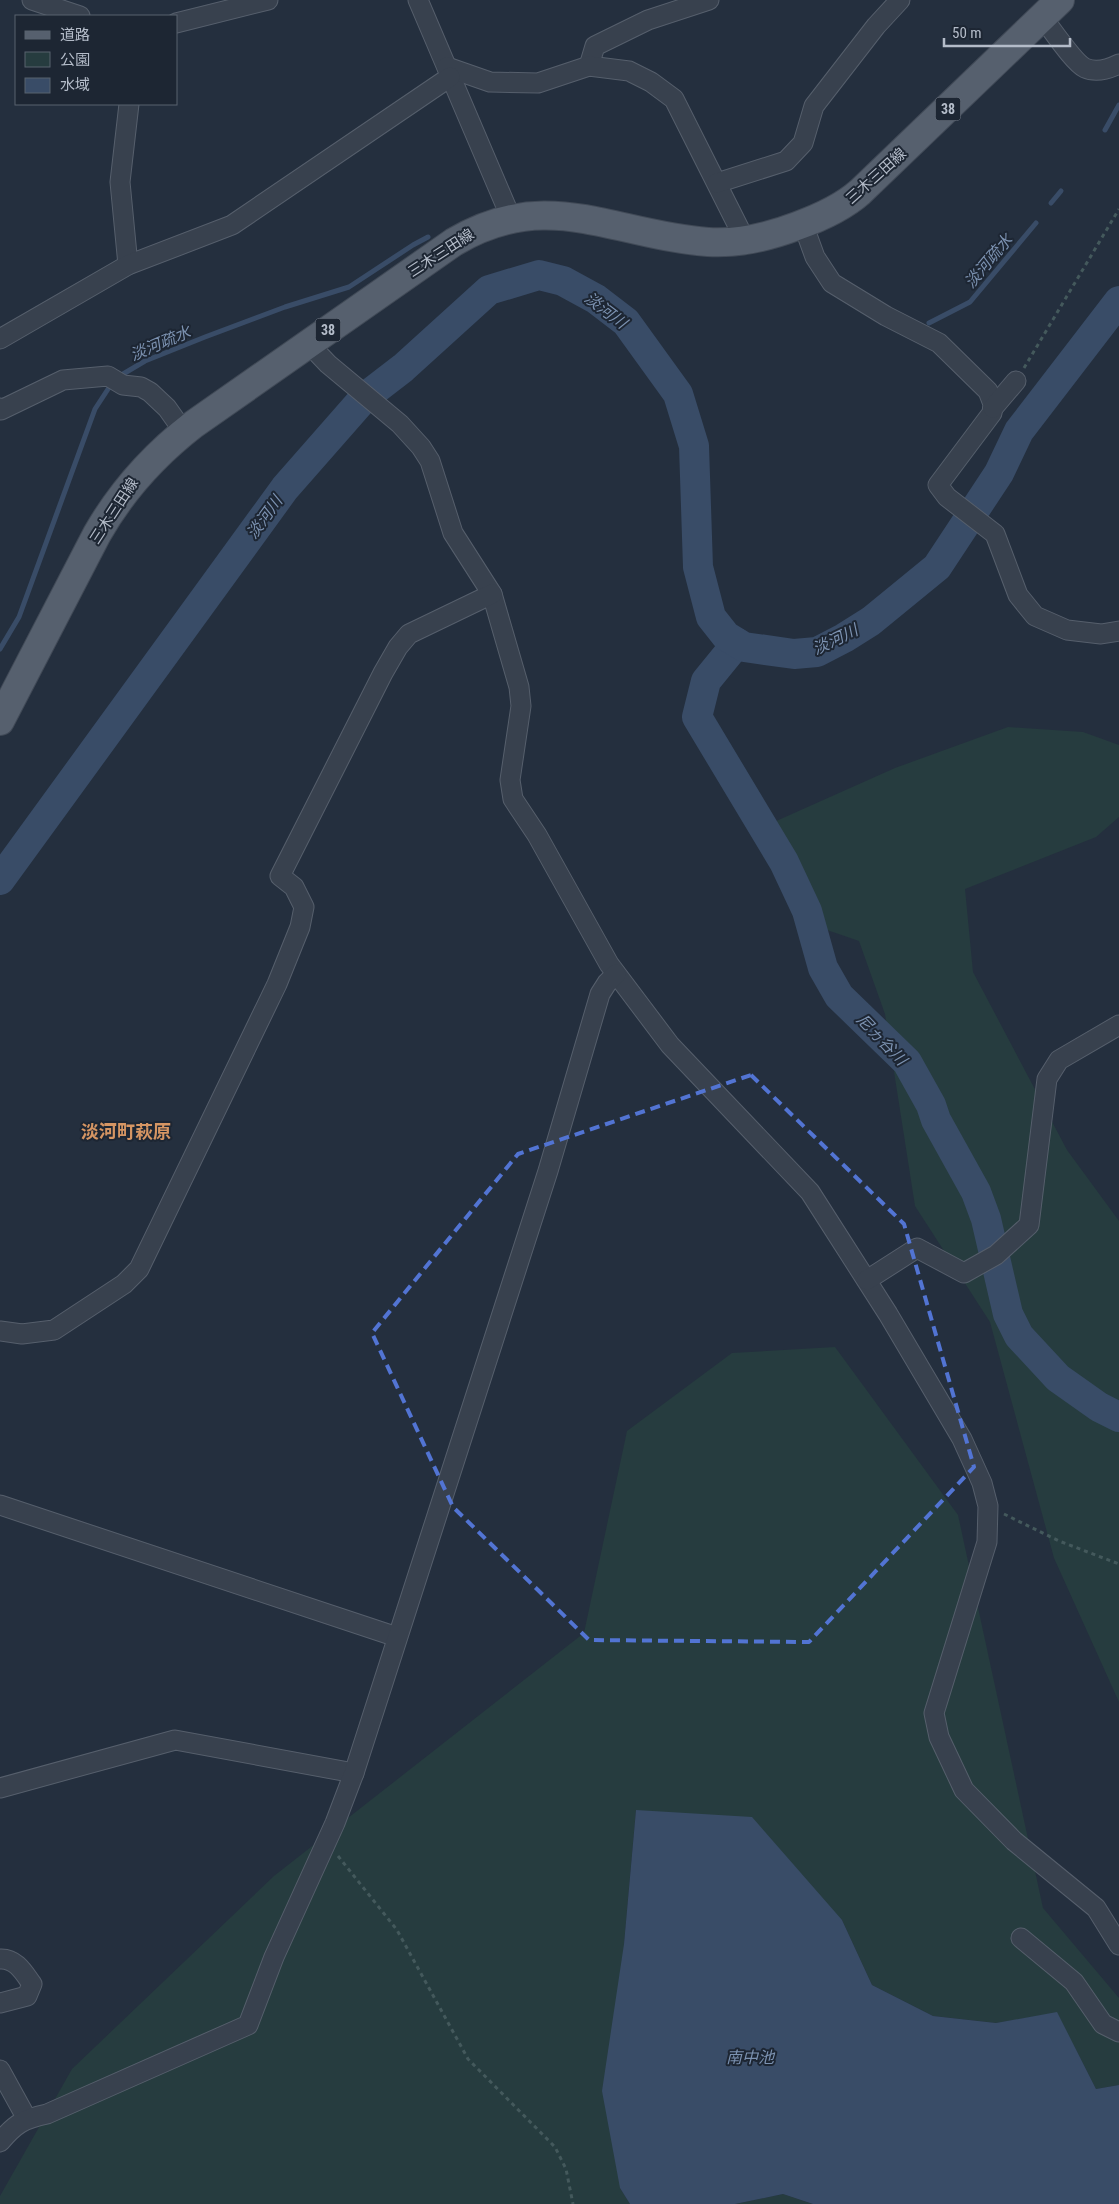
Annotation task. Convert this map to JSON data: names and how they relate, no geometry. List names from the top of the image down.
{
  "streets": {
    "main road": ["38", "三木三田線"]
  },
  "districts": ["淡河町萩原"],
  "water": [
    "淡河疏水",
    "淡河川",
    "尼ヵ谷川",
    "南中池"
  ],
  "legend": ["道路", "公園", "水域"],
  "scale_bar": "50 m"
}
